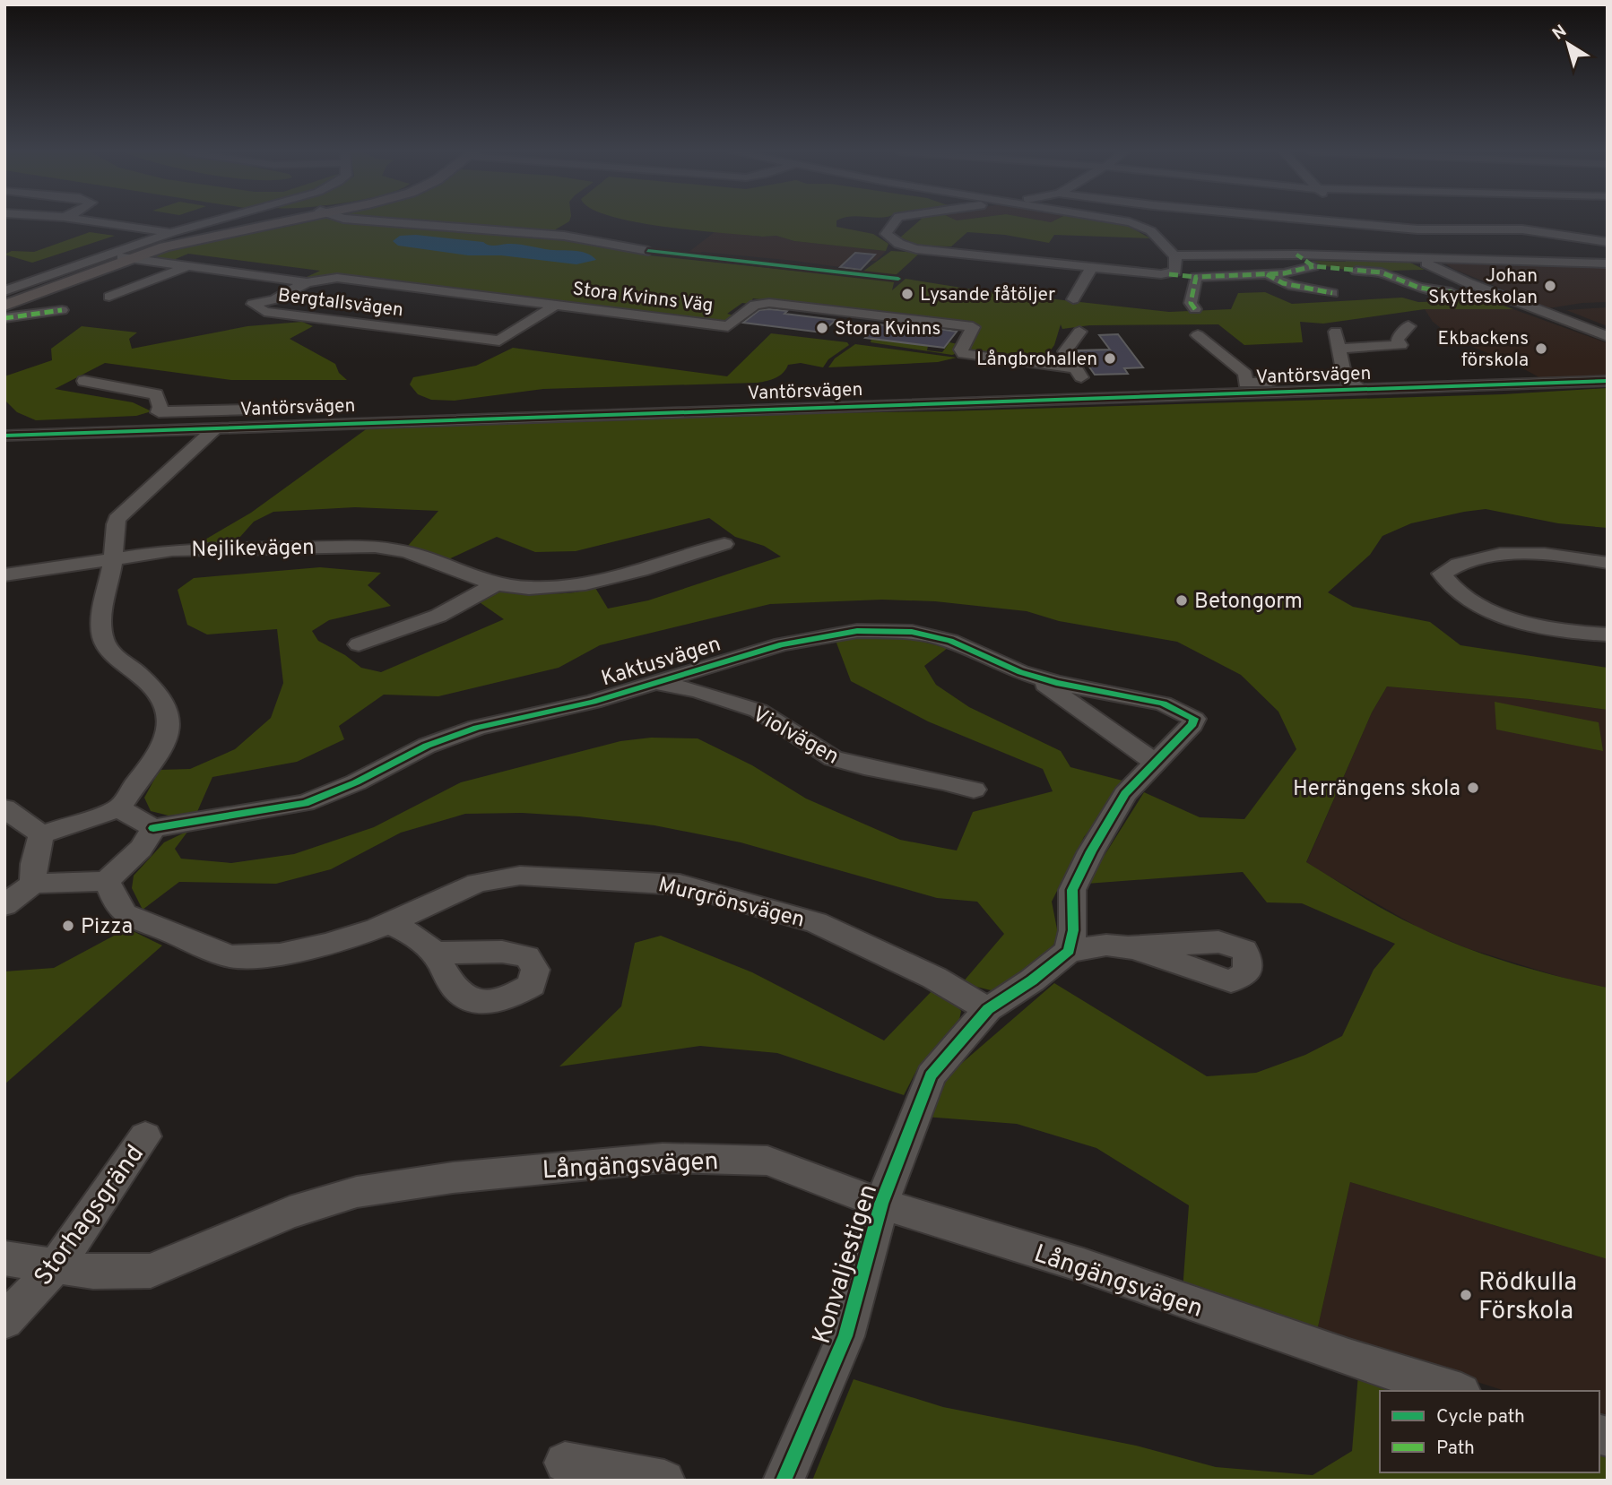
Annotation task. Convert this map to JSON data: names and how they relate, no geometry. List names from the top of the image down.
{
  "streets": {
    "street": [
      "Stora Kvinns Väg",
      "Bergtallsvägen",
      "Vantörsvägen",
      "Nejlikevägen",
      "Kaktusvägen",
      "Violvägen",
      "Murgrönsvägen",
      "Långängsvägen",
      "Storhagsgränd",
      "Konvaljestigen"
    ]
  },
  "crossings": [
    ["Stora Kvinns Väg", "Bergtallsvägen"],
    ["Kaktusvägen", "Violvägen"],
    ["Murgrönsvägen", "Konvaljestigen"],
    ["Långängsvägen", "Storhagsgränd"],
    ["Långängsvägen", "Konvaljestigen"]
  ],
  "places": [
    "Johan Skytteskolan",
    "Lysande fåtöljer",
    "Stora Kvinns",
    "Ekbackens förskola",
    "Långbrohallen",
    "Betongorm",
    "Herrängens skola",
    "Pizza",
    "Rödkulla Förskola"
  ],
  "legend": ["Cycle path", "Path"],
  "north": "top left"
}
